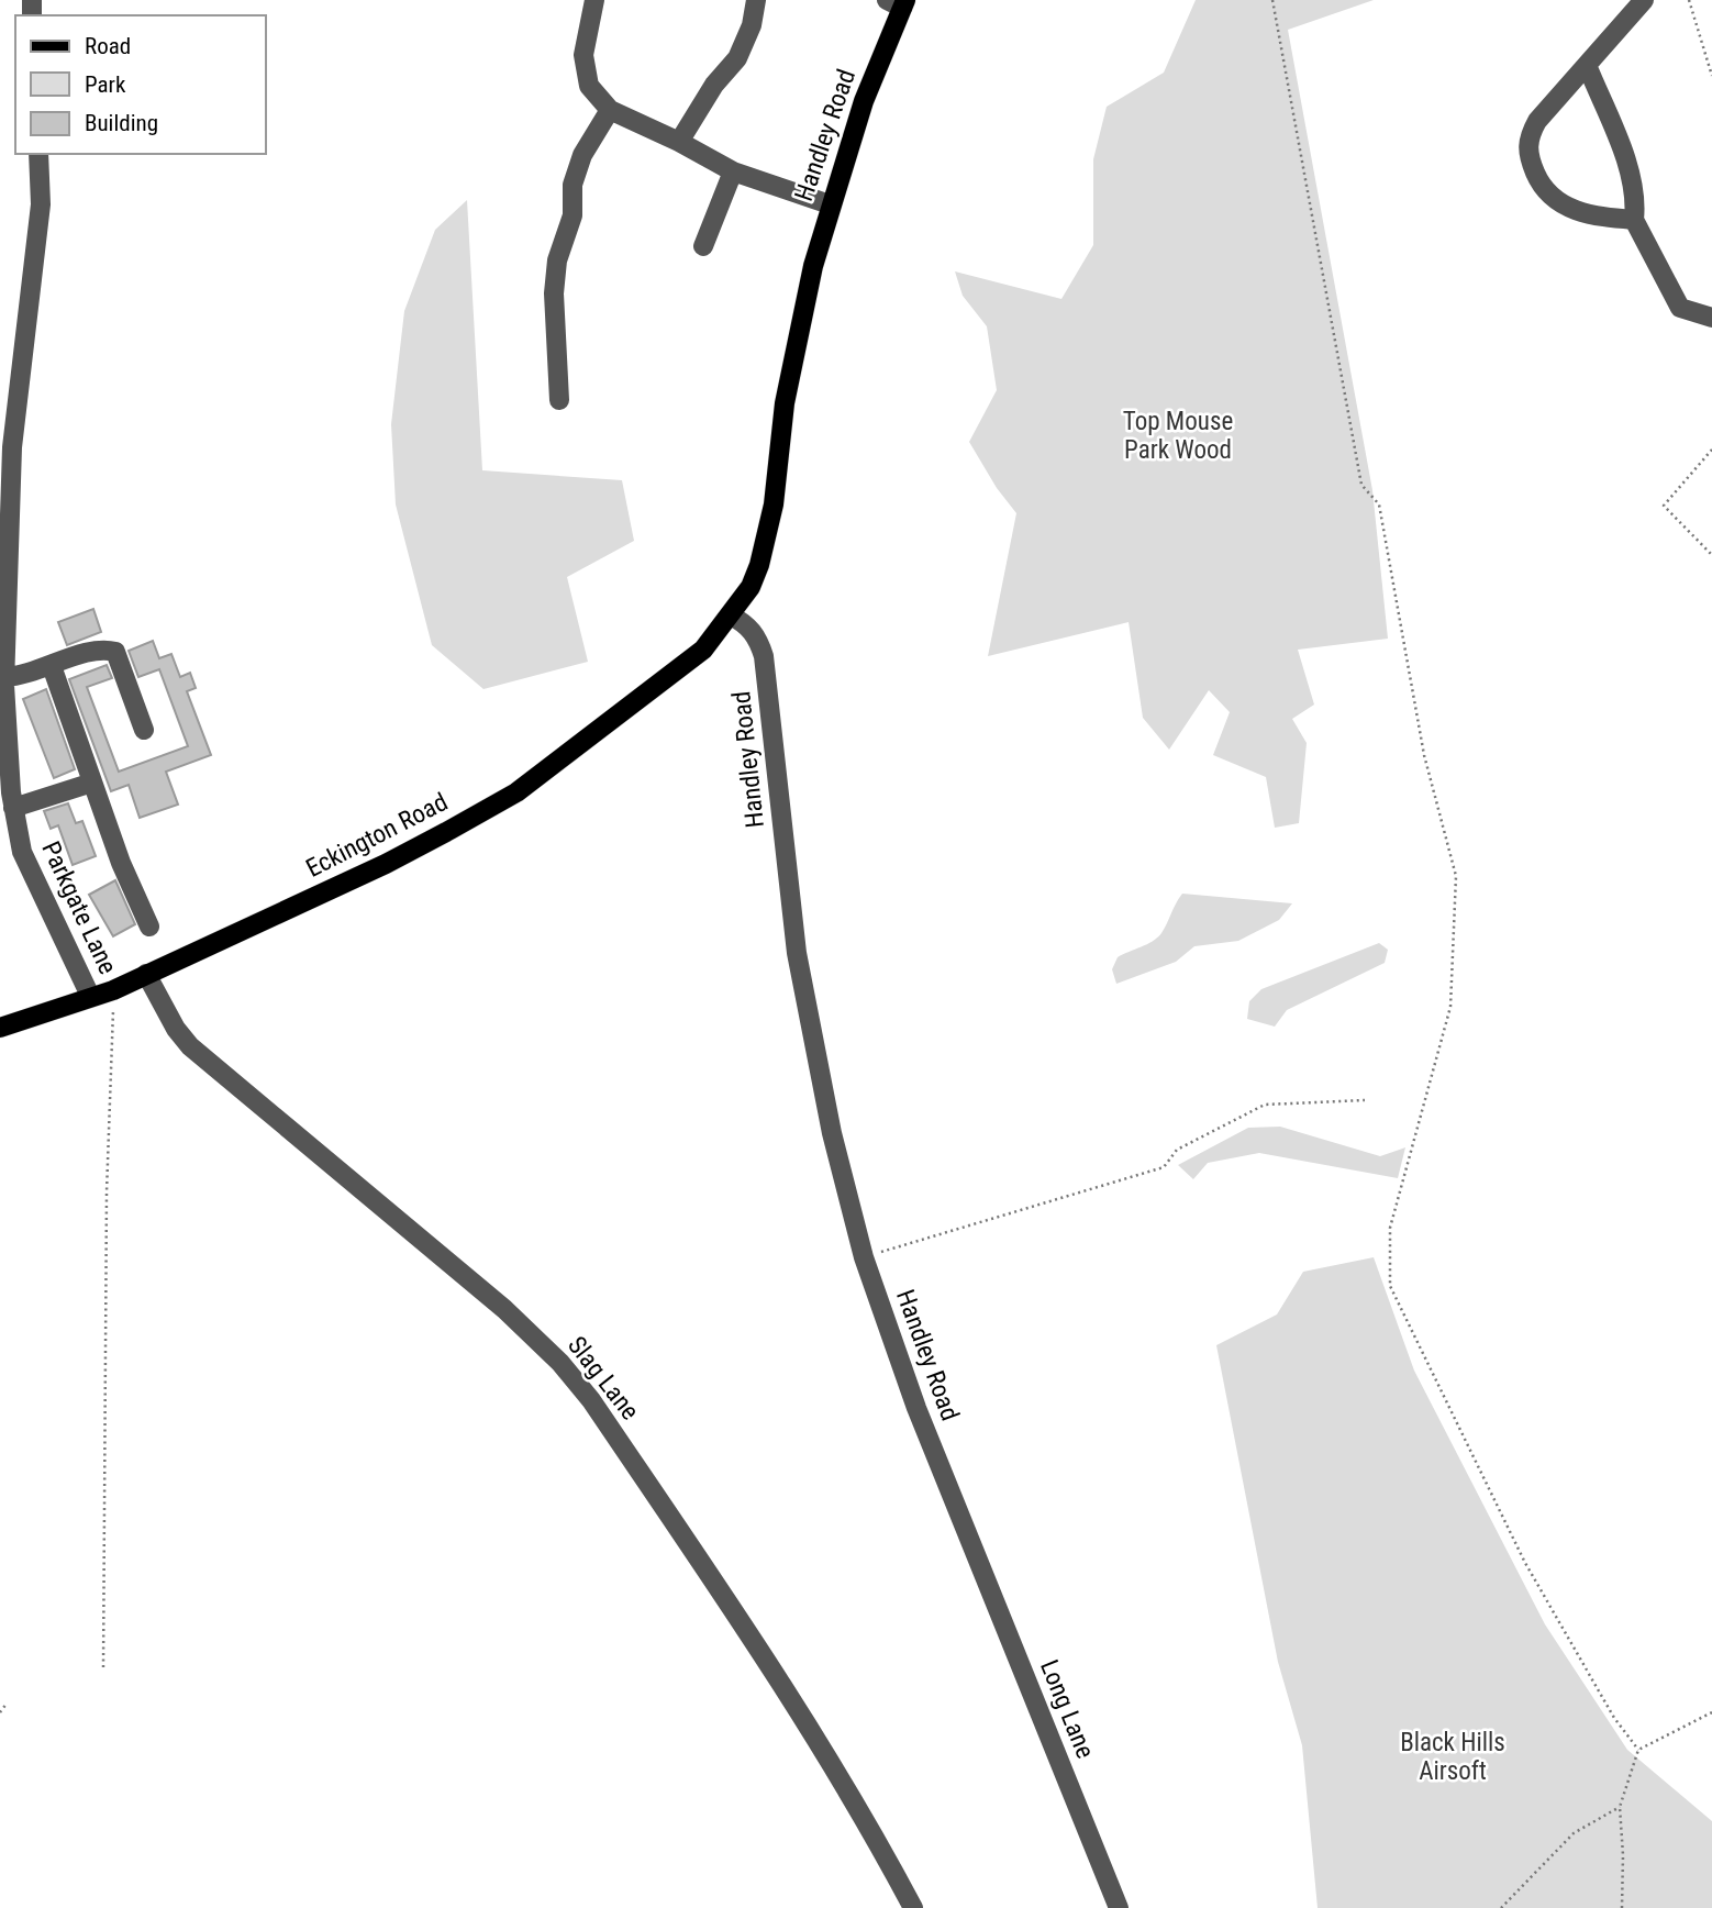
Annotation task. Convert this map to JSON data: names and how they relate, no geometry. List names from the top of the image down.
{
  "streets": {
    "main road": ["Handley Road", "Eckington Road"],
    "street": ["Parkgate Lane", "Slag Lane", "Long Lane"]
  },
  "crossings": [
    ["Handley Road", "Eckington Road"],
    ["Handley Road", "Long Lane"],
    ["Eckington Road", "Parkgate Lane"],
    ["Eckington Road", "Slag Lane"]
  ],
  "parks": ["Top Mouse Park Wood", "Black Hills Airsoft"],
  "legend": ["Road", "Park", "Building"]
}
